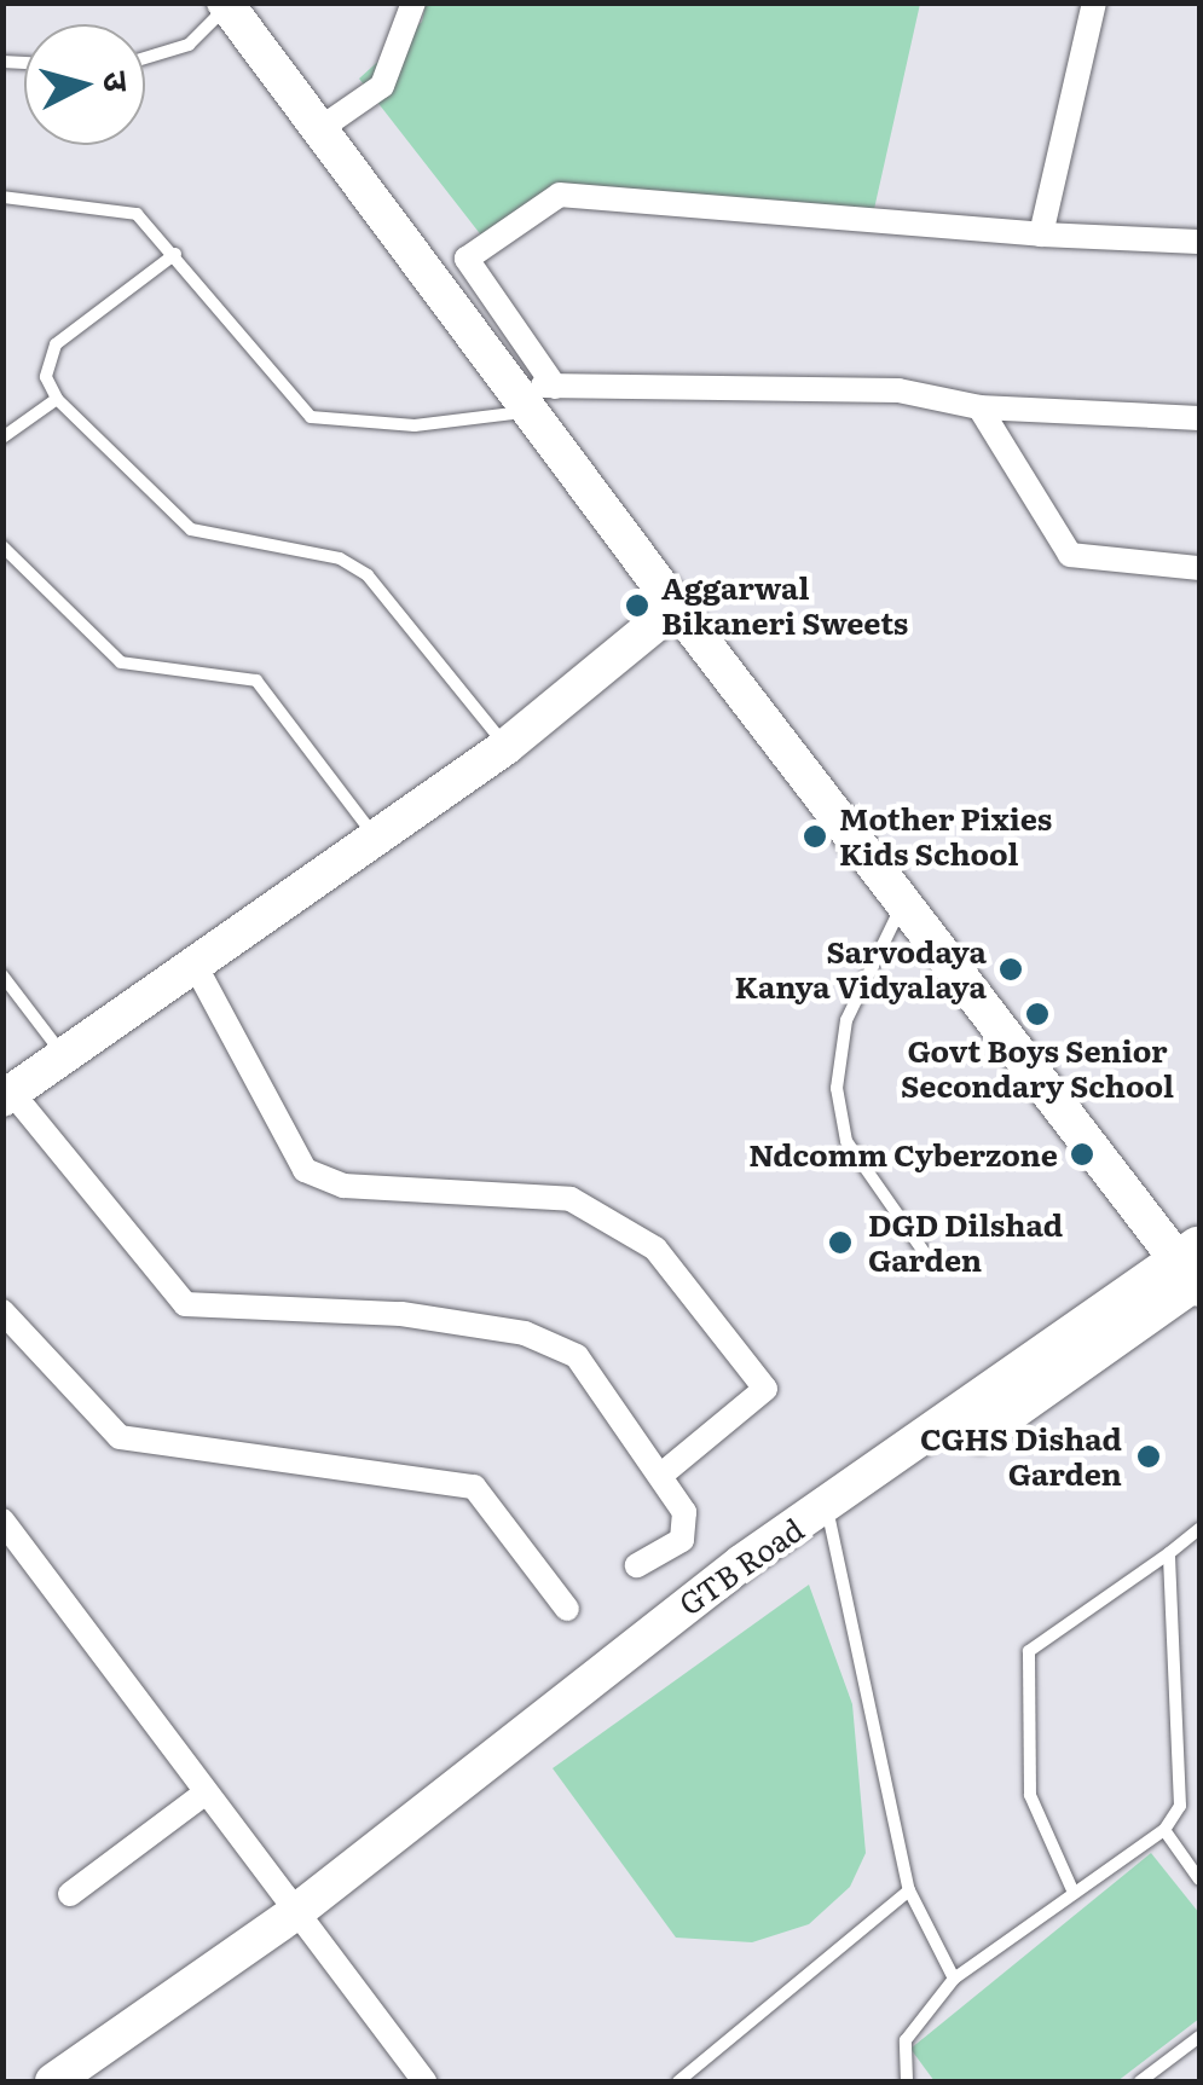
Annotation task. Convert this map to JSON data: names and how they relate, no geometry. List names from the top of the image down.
{
  "streets": {
    "street": ["GTB Road"]
  },
  "places": [
    "Aggarwal Bikaneri Sweets",
    "Mother Pixies Kids School",
    "Sarvodaya Kanya Vidyalaya",
    "Govt Boys Senior Secondary School",
    "Ndcomm Cyberzone",
    "DGD Dilshad Garden",
    "CGHS Dishad Garden"
  ],
  "north": "right"
}
